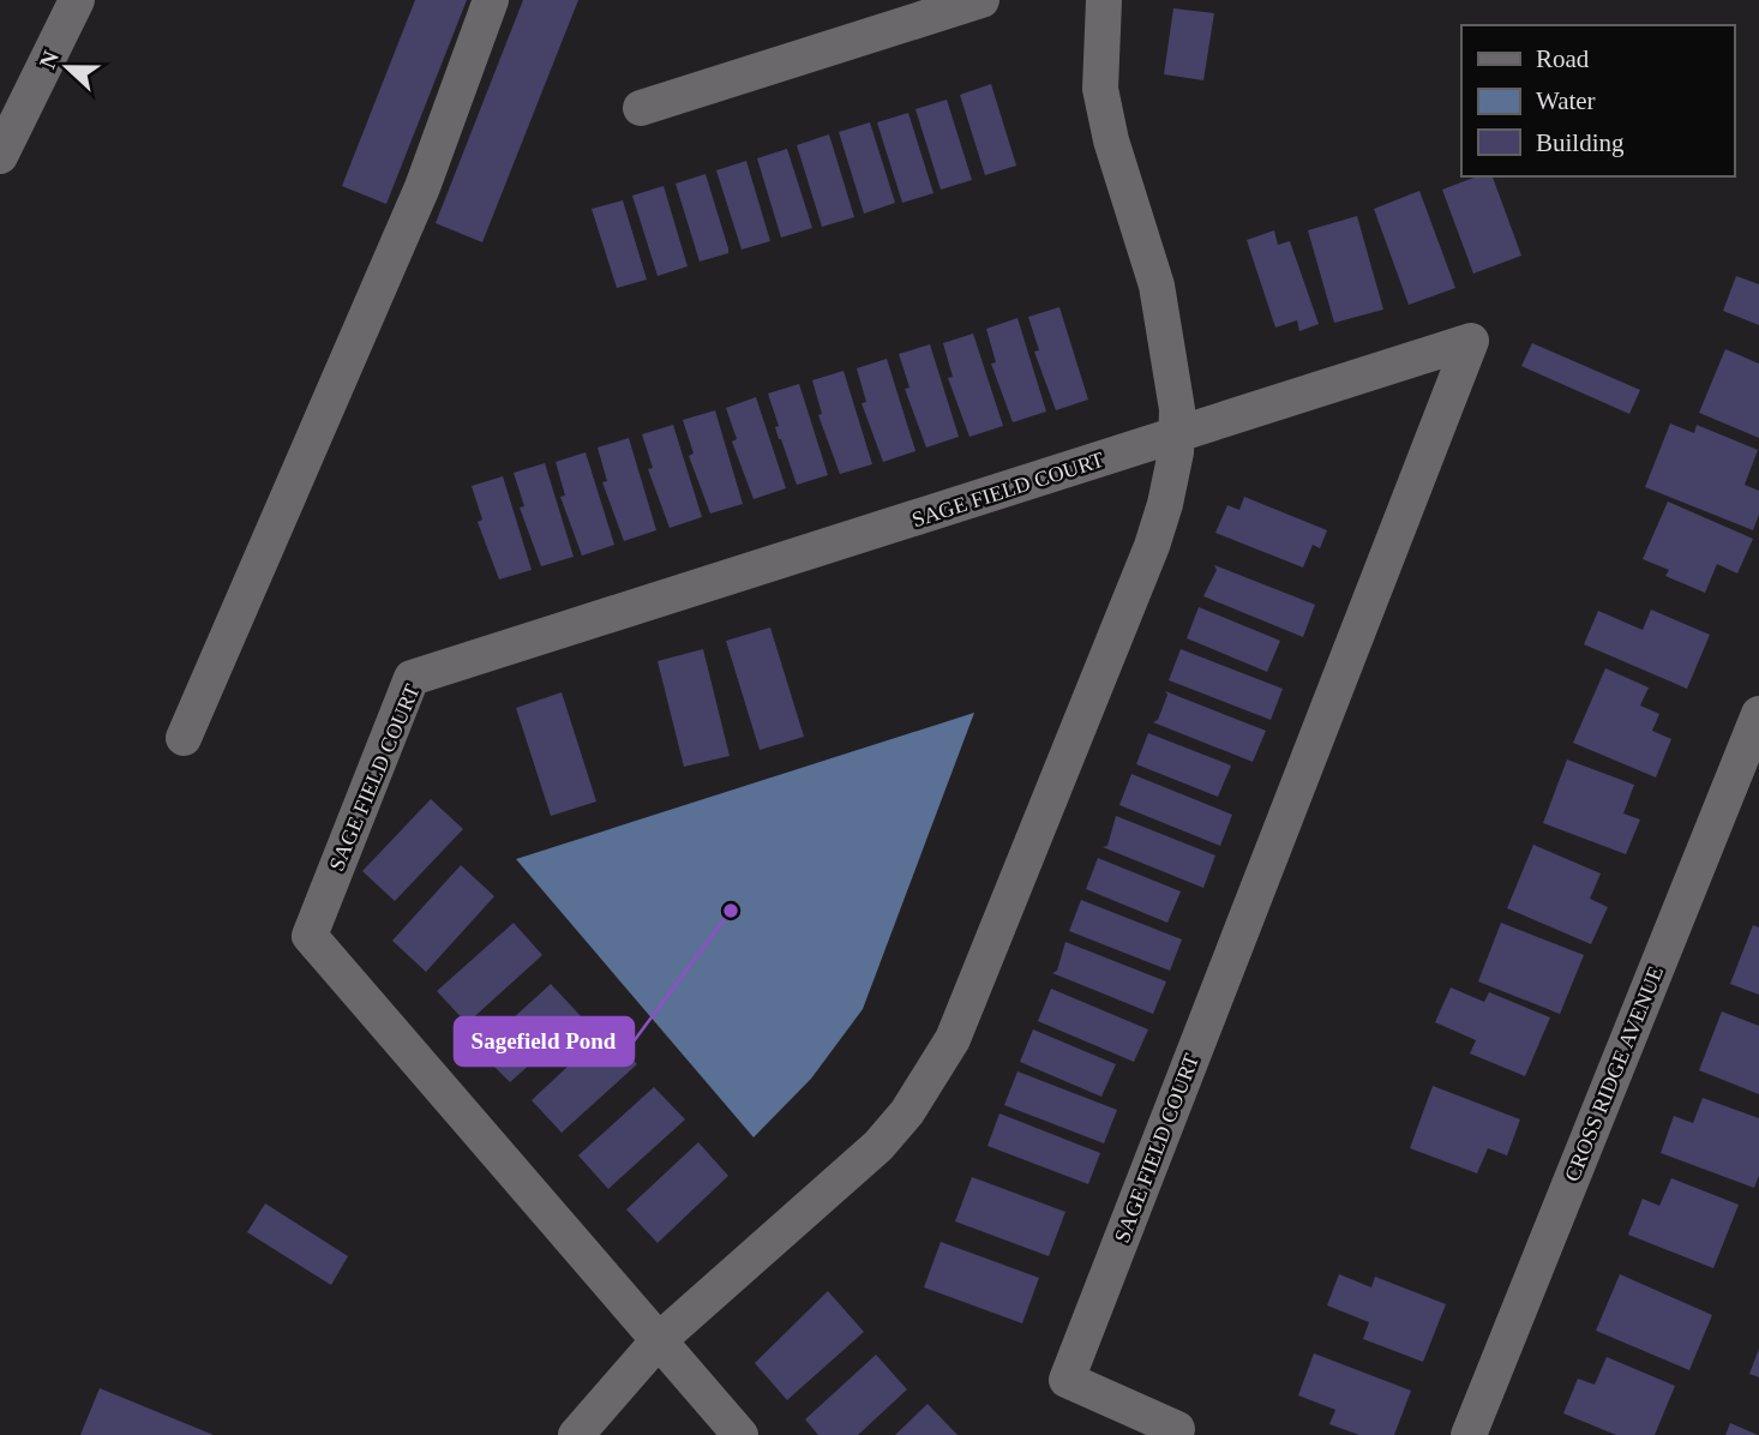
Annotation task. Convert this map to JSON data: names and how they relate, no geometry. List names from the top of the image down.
{
  "streets": {
    "street": ["SAGE FIELD COURT", "CROSS RIDGE AVENUE"]
  },
  "places": ["Sagefield Pond"],
  "legend": ["Road", "Water", "Building"],
  "north": "left"
}
